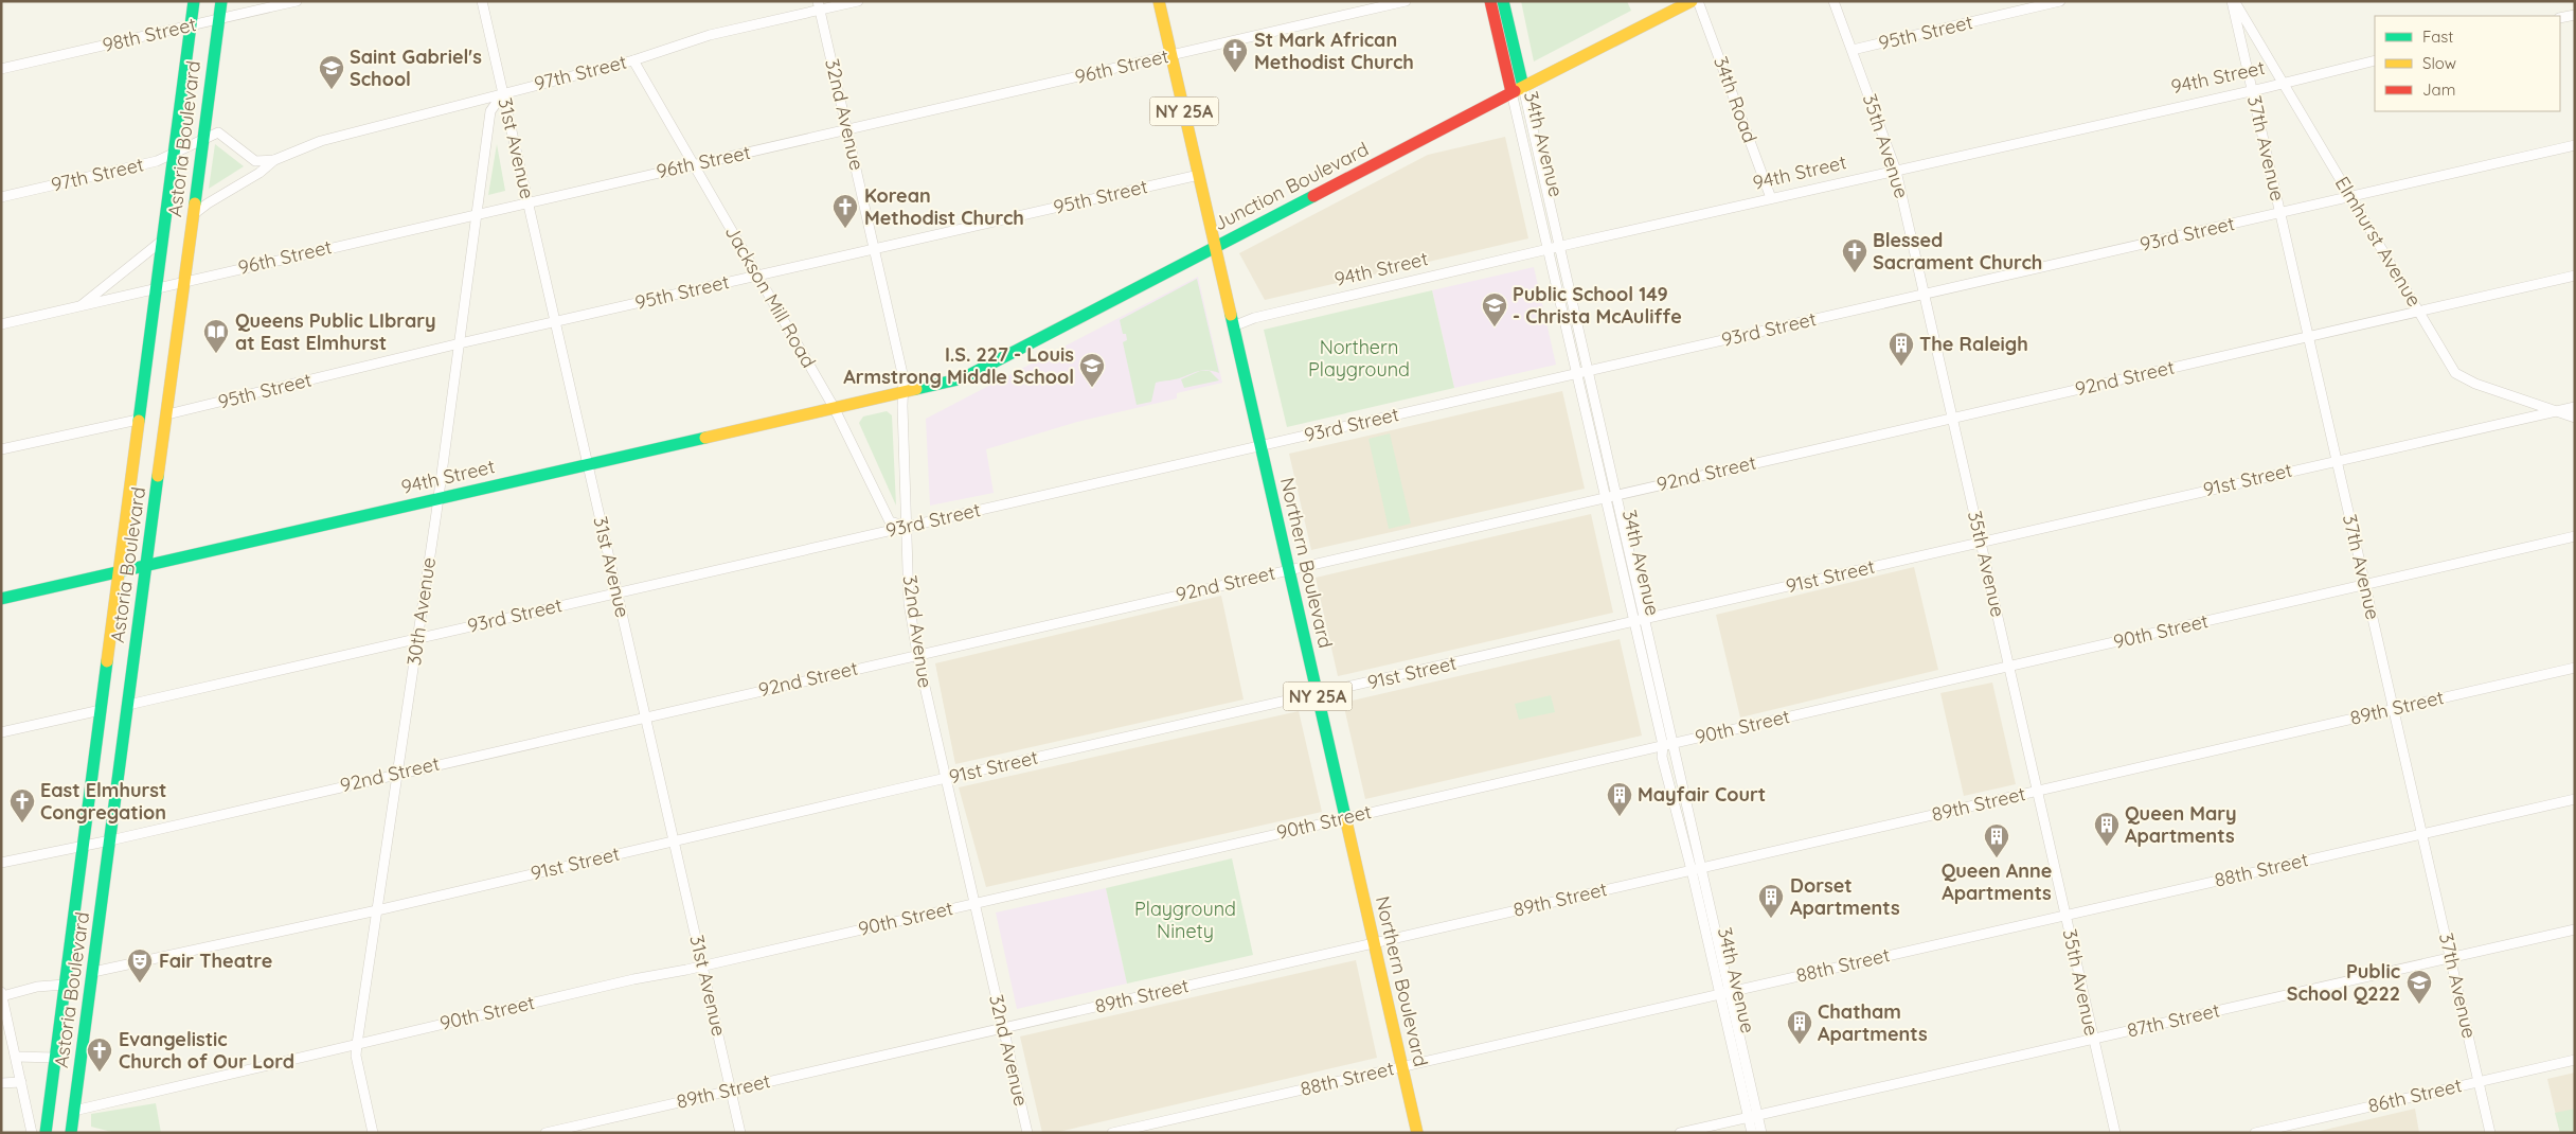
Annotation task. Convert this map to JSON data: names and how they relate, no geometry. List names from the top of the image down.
{
  "streets": {
    "main road": [
      "94th Street",
      "NY 25A",
      "Astoria Boulevard",
      "34th Avenue",
      "Junction Boulevard",
      "Northern Boulevard"
    ],
    "street": [
      "95th Street",
      "98th Street",
      "96th Street",
      "97th Street",
      "34th Road",
      "32nd Avenue",
      "35th Avenue",
      "31st Avenue",
      "37th Avenue",
      "93rd Street",
      "Elmhurst Avenue",
      "Jackson Mill Road",
      "92nd Street",
      "91st Street",
      "30th Avenue",
      "90th Street",
      "89th Street",
      "88th Street",
      "87th Street",
      "86th Street"
    ]
  },
  "crossings": [
    ["95th Street", "32nd Avenue"],
    ["95th Street", "Astoria Boulevard"],
    ["95th Street", "35th Avenue"],
    ["95th Street", "31st Avenue"],
    ["95th Street", "Jackson Mill Road"],
    ["95th Street", "Northern Boulevard"],
    ["95th Street", "30th Avenue"],
    ["98th Street", "Astoria Boulevard"],
    ["96th Street", "32nd Avenue"],
    ["96th Street", "Astoria Boulevard"],
    ["96th Street", "31st Avenue"],
    ["96th Street", "Jackson Mill Road"],
    ["96th Street", "Northern Boulevard"],
    ["96th Street", "30th Avenue"],
    ["97th Street", "32nd Avenue"],
    ["97th Street", "Astoria Boulevard"],
    ["97th Street", "31st Avenue"],
    ["97th Street", "Jackson Mill Road"],
    ["97th Street", "30th Avenue"],
    ["94th Street", "34th Road"],
    ["94th Street", "32nd Avenue"],
    ["94th Street", "Astoria Boulevard"],
    ["94th Street", "34th Avenue"],
    ["94th Street", "35th Avenue"],
    ["94th Street", "31st Avenue"],
    ["94th Street", "37th Avenue"],
    ["94th Street", "Junction Boulevard"],
    ["94th Street", "Elmhurst Avenue"],
    ["94th Street", "Jackson Mill Road"],
    ["94th Street", "Northern Boulevard"],
    ["94th Street", "30th Avenue"],
    ["32nd Avenue", "Junction Boulevard"],
    ["32nd Avenue", "93rd Street"],
    ["32nd Avenue", "Jackson Mill Road"],
    ["32nd Avenue", "92nd Street"],
    ["32nd Avenue", "91st Street"],
    ["32nd Avenue", "90th Street"],
    ["32nd Avenue", "89th Street"],
    ["Astoria Boulevard", "93rd Street"],
    ["Astoria Boulevard", "92nd Street"],
    ["Astoria Boulevard", "91st Street"],
    ["Astoria Boulevard", "90th Street"],
    ["34th Avenue", "Junction Boulevard"],
    ["34th Avenue", "93rd Street"],
    ["34th Avenue", "92nd Street"],
    ["34th Avenue", "91st Street"],
    ["34th Avenue", "90th Street"],
    ["34th Avenue", "89th Street"],
    ["34th Avenue", "88th Street"],
    ["34th Avenue", "87th Street"],
    ["35th Avenue", "93rd Street"],
    ["35th Avenue", "92nd Street"],
    ["35th Avenue", "91st Street"],
    ["35th Avenue", "90th Street"],
    ["35th Avenue", "89th Street"],
    ["35th Avenue", "88th Street"],
    ["35th Avenue", "87th Street"],
    ["31st Avenue", "93rd Street"],
    ["31st Avenue", "92nd Street"],
    ["31st Avenue", "91st Street"],
    ["31st Avenue", "30th Avenue"],
    ["31st Avenue", "90th Street"],
    ["31st Avenue", "89th Street"],
    ["37th Avenue", "93rd Street"],
    ["37th Avenue", "Elmhurst Avenue"],
    ["37th Avenue", "92nd Street"],
    ["37th Avenue", "91st Street"],
    ["37th Avenue", "90th Street"],
    ["37th Avenue", "89th Street"],
    ["37th Avenue", "88th Street"],
    ["37th Avenue", "87th Street"],
    ["37th Avenue", "86th Street"],
    ["Junction Boulevard", "Northern Boulevard"],
    ["93rd Street", "Elmhurst Avenue"],
    ["93rd Street", "Jackson Mill Road"],
    ["93rd Street", "Northern Boulevard"],
    ["93rd Street", "30th Avenue"],
    ["Elmhurst Avenue", "92nd Street"],
    ["Elmhurst Avenue", "91st Street"],
    ["92nd Street", "Northern Boulevard"],
    ["92nd Street", "30th Avenue"],
    ["91st Street", "Northern Boulevard"],
    ["91st Street", "30th Avenue"],
    ["Northern Boulevard", "90th Street"],
    ["Northern Boulevard", "89th Street"],
    ["Northern Boulevard", "88th Street"],
    ["30th Avenue", "90th Street"]
  ],
  "parks": ["Northern Playground", "Playground Ninety"],
  "places": {
    "church": [
      "St Mark African Methodist Church",
      "Korean Methodist Church",
      "Blessed Sacrament Church",
      "East Elmhurst Congregation",
      "Evangelistic Church of Our Lord"
    ],
    "school or university": [
      "Saint Gabriel's School",
      "Public School 149 - Christa McAuliffe",
      "I.S. 227 - Louis Armstrong Middle School",
      "Public School Q222"
    ],
    "library": ["Queens Public LIbrary at East Elmhurst"],
    "building": [
      "The Raleigh",
      "Mayfair Court",
      "Queen Mary Apartments",
      "Queen Anne Apartments",
      "Dorset Apartments",
      "Chatham Apartments"
    ],
    "theatre": ["Fair Theatre"]
  },
  "legend": ["Fast", "Slow", "Jam"]
}
